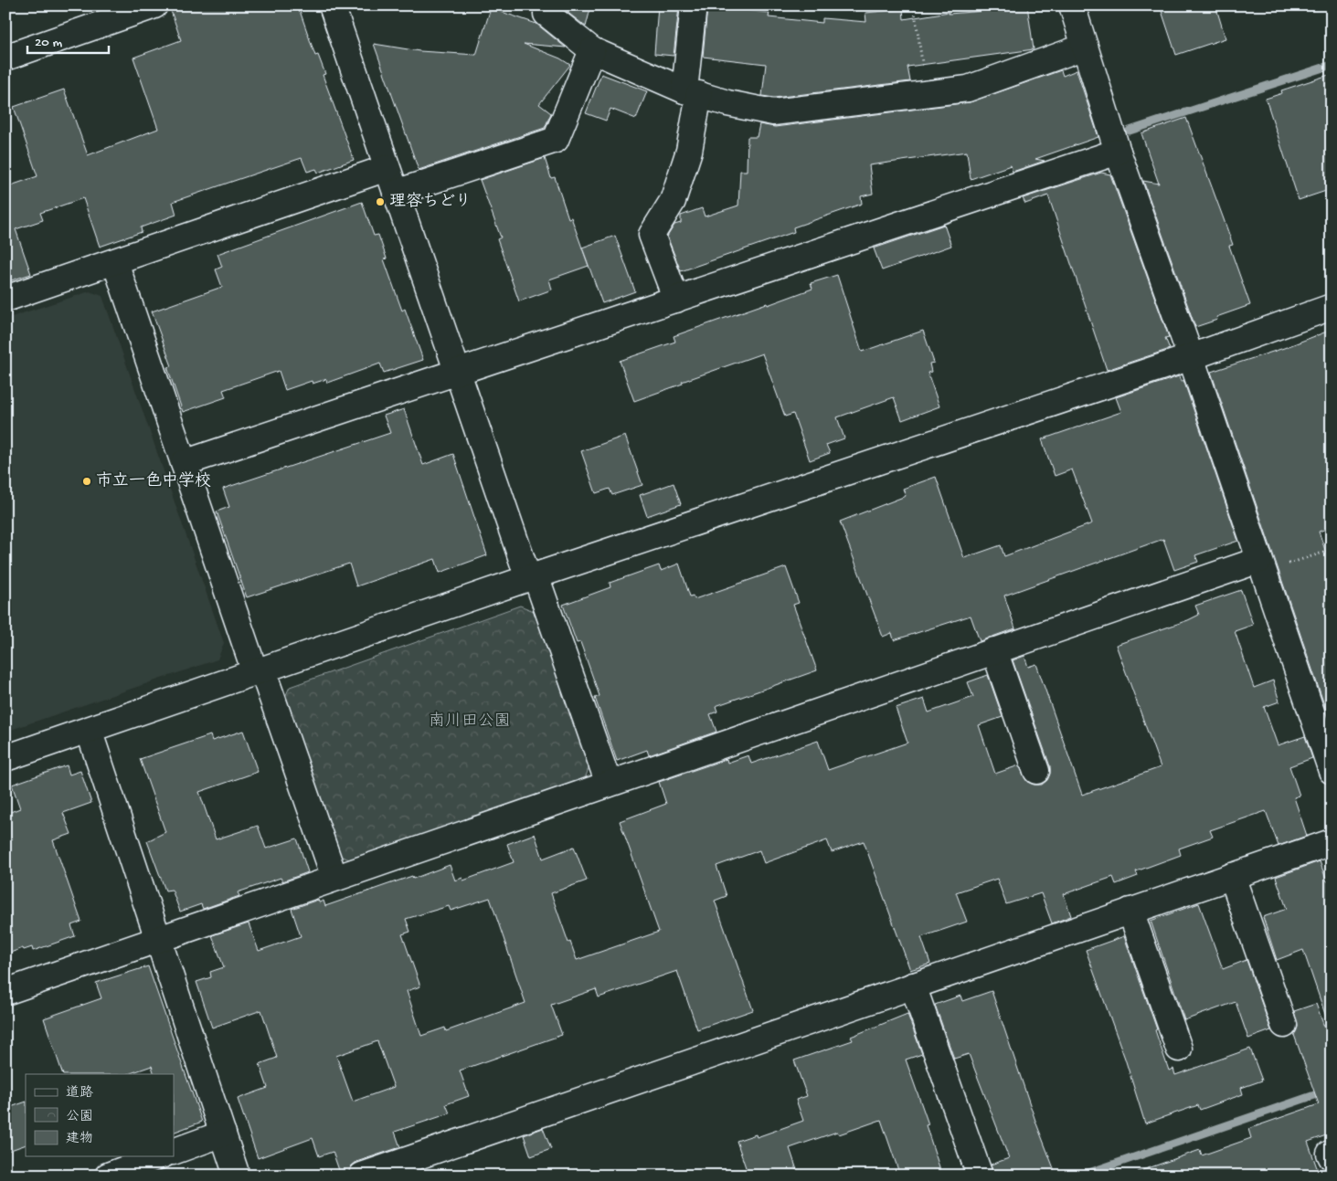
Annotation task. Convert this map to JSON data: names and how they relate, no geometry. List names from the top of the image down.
{
  "parks": ["南川田公園"],
  "places": ["理容ちどり", "市立一色中学校"],
  "legend": ["道路", "公園", "建物"],
  "scale_bar": "20 m"
}
